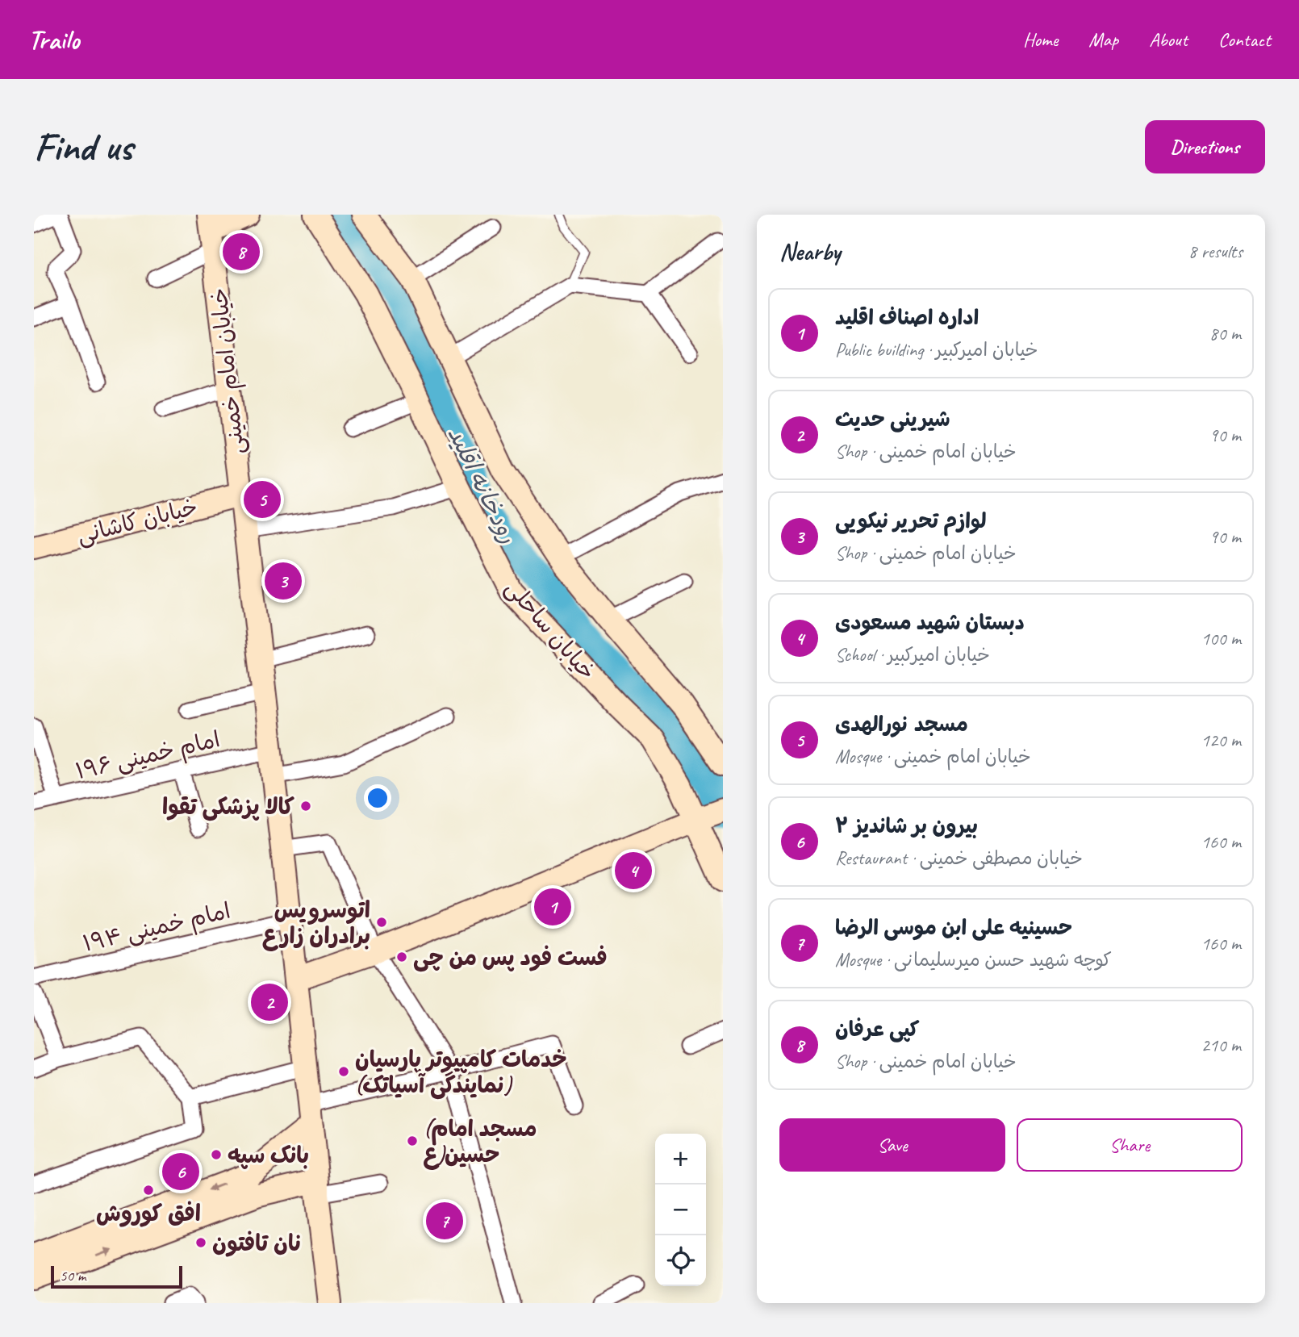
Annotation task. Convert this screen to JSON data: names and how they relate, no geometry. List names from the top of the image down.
{
  "streets": {
    "street": [
      "خیابان امام خمینی",
      "خیابان کاشانی",
      "خیابان ساحلی",
      "امام خمینی ۱۹۶",
      "امام خمینی ۱۹۴"
    ]
  },
  "crossings": [
    ["خیابان امام خمینی", "خیابان کاشانی"],
    ["خیابان امام خمینی", "امام خمینی ۱۹۶"],
    ["خیابان امام خمینی", "امام خمینی ۱۹۴"]
  ],
  "water": ["رودخانه اقلید"],
  "places": [
    "کالا پزشکی تقوا",
    "اتوسرویس برادران زارع",
    "فست فود پس من چی",
    "خدمات کامپیوتر پارسیان (نمایندگی آسیاتک)",
    "(مسجد امام حسین(ع",
    "بانک سپه",
    "افق کوروش",
    "نان تافتون"
  ],
  "scale_bar": "50 m",
  "page": {
    "header": "Trailo",
    "nav": [
      "Home",
      "Map",
      "About",
      "Contact"
    ],
    "buttons": [
      "Directions",
      ["Save", "Share"]
    ],
    "title": "Find us",
    "heading": ["Nearby", "8 results"],
    "pins": [
      "8",
      "5",
      "3",
      "4",
      "1",
      "2",
      "6",
      "7"
    ],
    "list": [
      {
        "mark": "1",
        "name": "اداره اصناف اقلید",
        "note": "Public building · خیابان امیرکبیر",
        "value": "80 m"
      },
      {
        "mark": "2",
        "name": "شیرینی حدیث",
        "note": "Shop · خیابان امام خمینی",
        "value": "90 m"
      },
      {
        "mark": "3",
        "name": "لوازم تحریر نیکویی",
        "note": "Shop · خیابان امام خمینی",
        "value": "90 m"
      },
      {
        "mark": "4",
        "name": "دبستان شهید مسعودی",
        "note": "School · خیابان امیرکبیر",
        "value": "100 m"
      },
      {
        "mark": "5",
        "name": "مسجد نورالهدی",
        "note": "Mosque · خیابان امام خمینی",
        "value": "120 m"
      },
      {
        "mark": "6",
        "name": "بیرون بر شاندیز ۲",
        "note": "Restaurant · خیابان مصطفی خمینی",
        "value": "160 m"
      },
      {
        "mark": "7",
        "name": "حسینیه علی ابن موسی الرضا",
        "note": "Mosque · کوچه شهید حسن میرسلیمانی",
        "value": "160 m"
      },
      {
        "mark": "8",
        "name": "کپی عرفان",
        "note": "Shop · خیابان امام خمینی",
        "value": "210 m"
      }
    ],
    "map_buttons": ["+", "−"],
    "scale": "50 m"
  }
}
